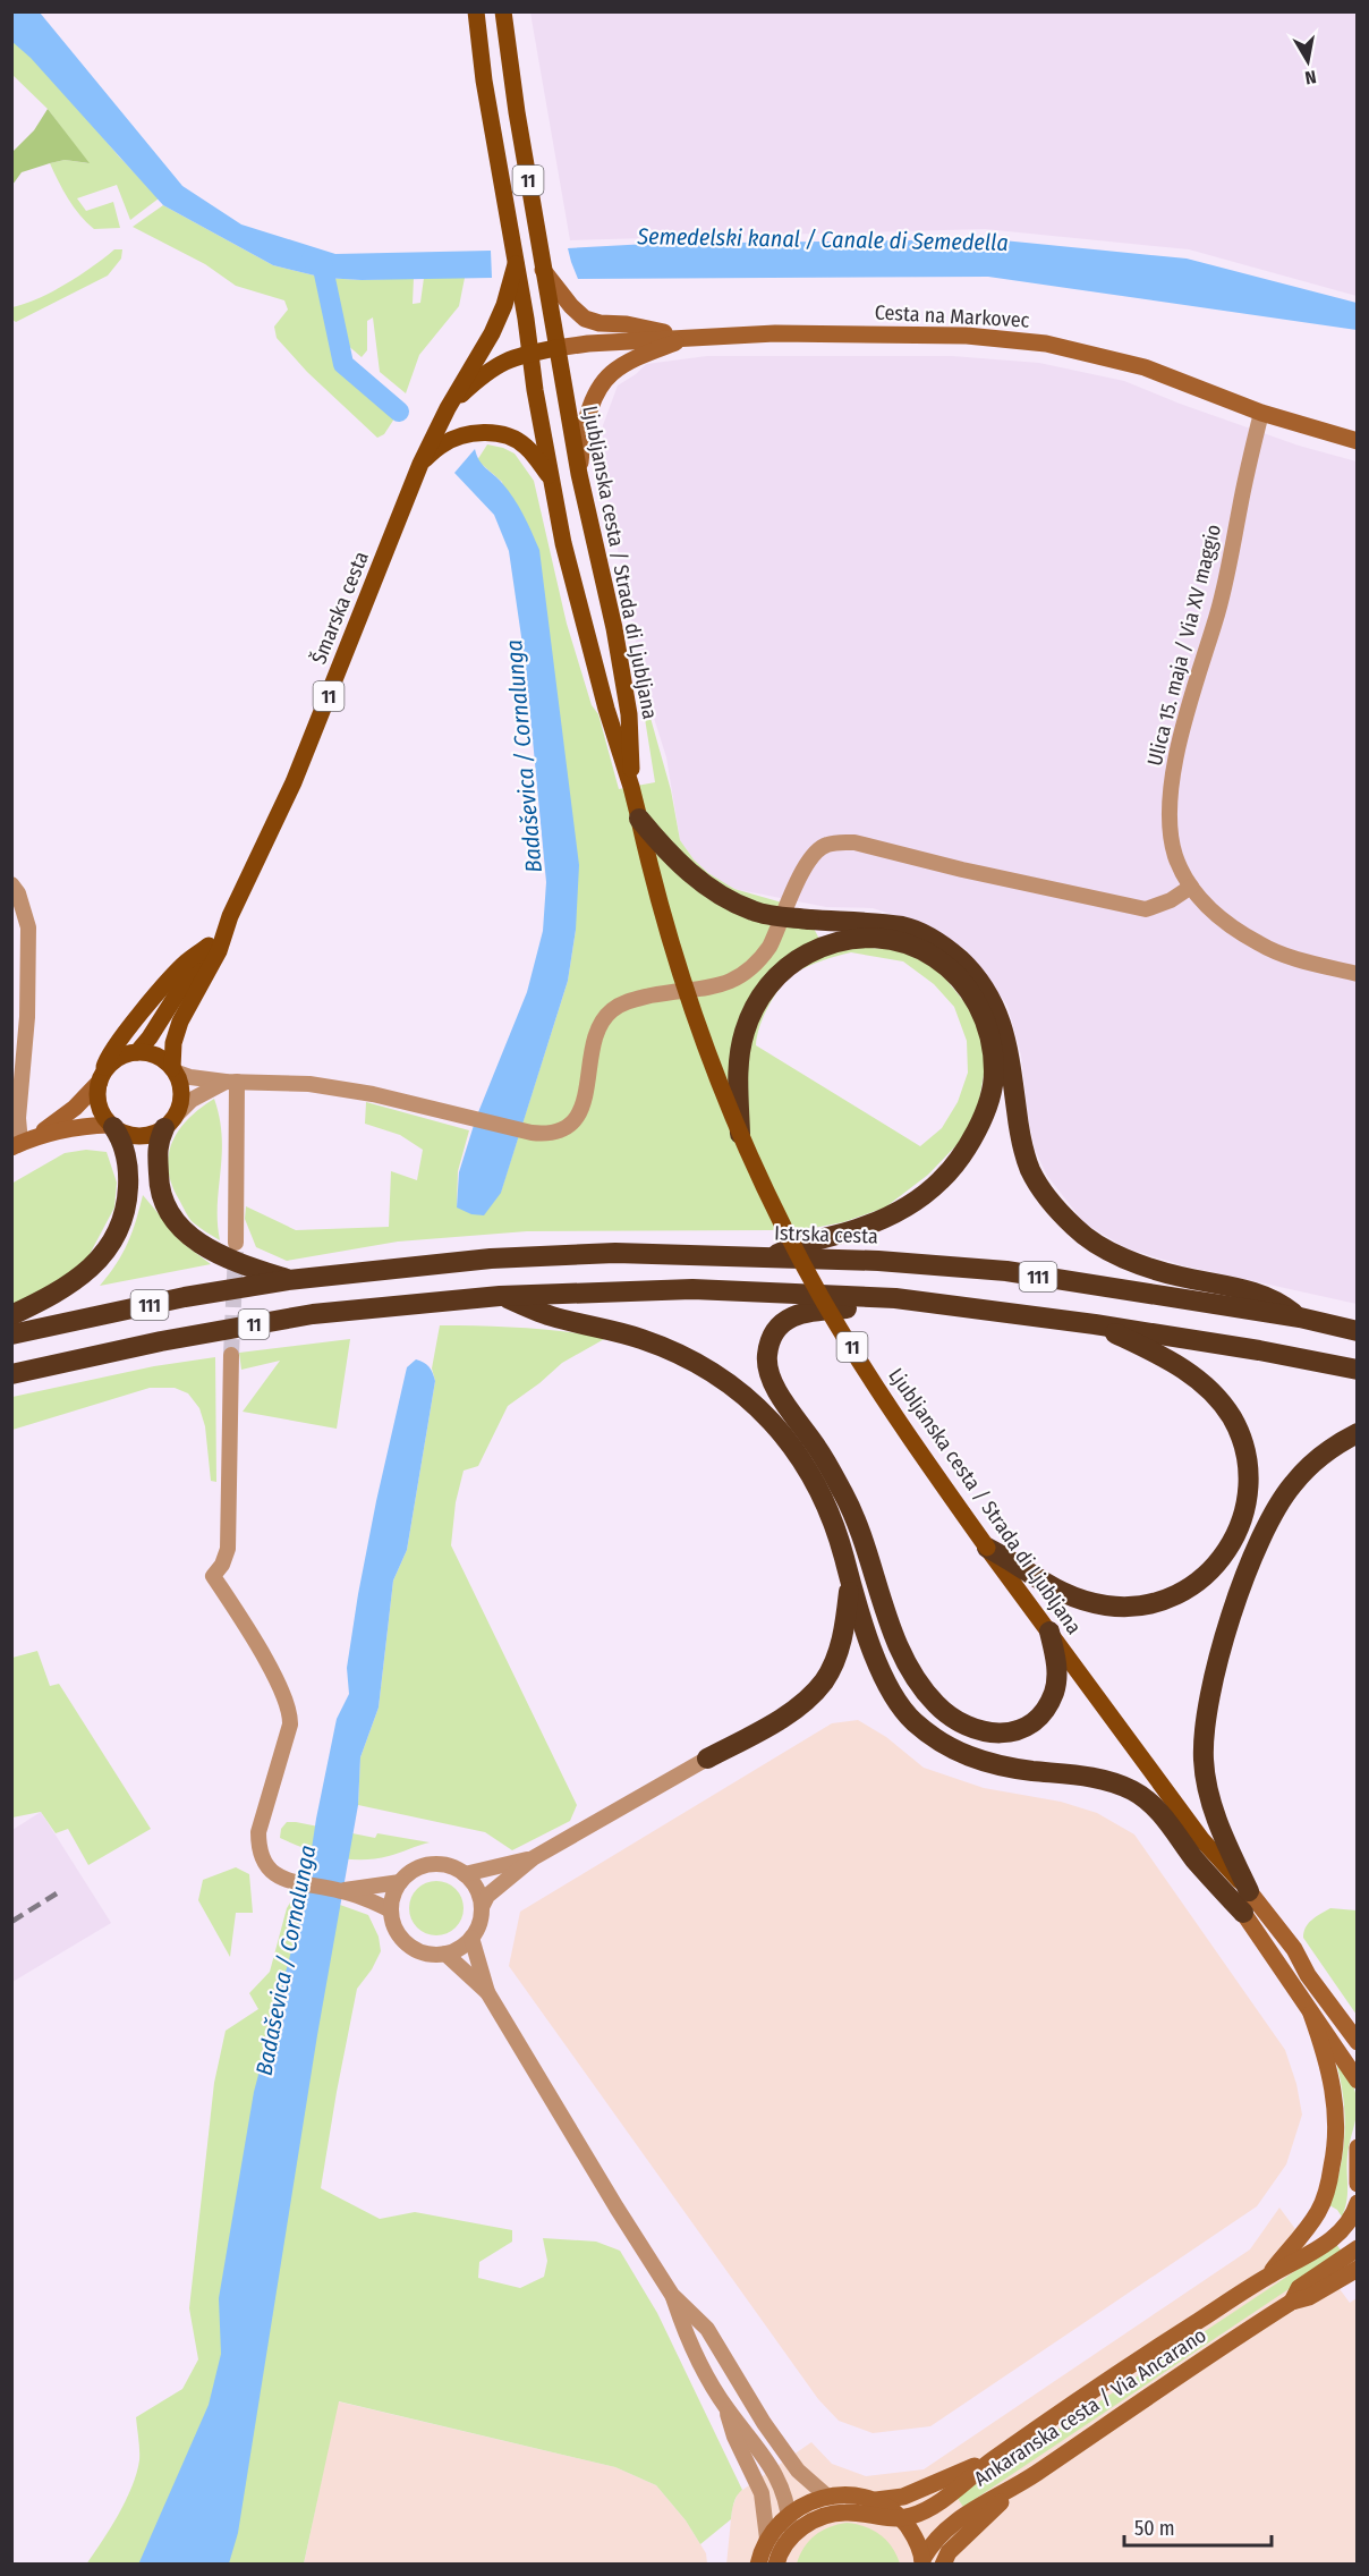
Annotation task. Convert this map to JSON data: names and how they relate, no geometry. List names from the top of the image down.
{
  "streets": {
    "highway": ["11", "Istrska cesta", "111"],
    "main road": ["Cesta na Markovec", "Ljubljanska cesta / Strada di Ljubljana", "Šmarska cesta"],
    "street": ["Ulica 15. maja / Via XV maggio", "Ankaranska cesta / Via Ancarano"]
  },
  "crossings": [
    ["11", "Cesta na Markovec"],
    ["11", "Ljubljanska cesta / Strada di Ljubljana"],
    ["11", "Šmarska cesta"],
    ["Cesta na Markovec", "Ljubljanska cesta / Strada di Ljubljana"],
    ["Cesta na Markovec", "Ulica 15. maja / Via XV maggio"],
    ["Istrska cesta", "111"]
  ],
  "water": ["Semedelski kanal / Canale di Semedella", "Badaševica / Cornalunga"],
  "scale_bar": "50 m",
  "north": "bottom"
}
